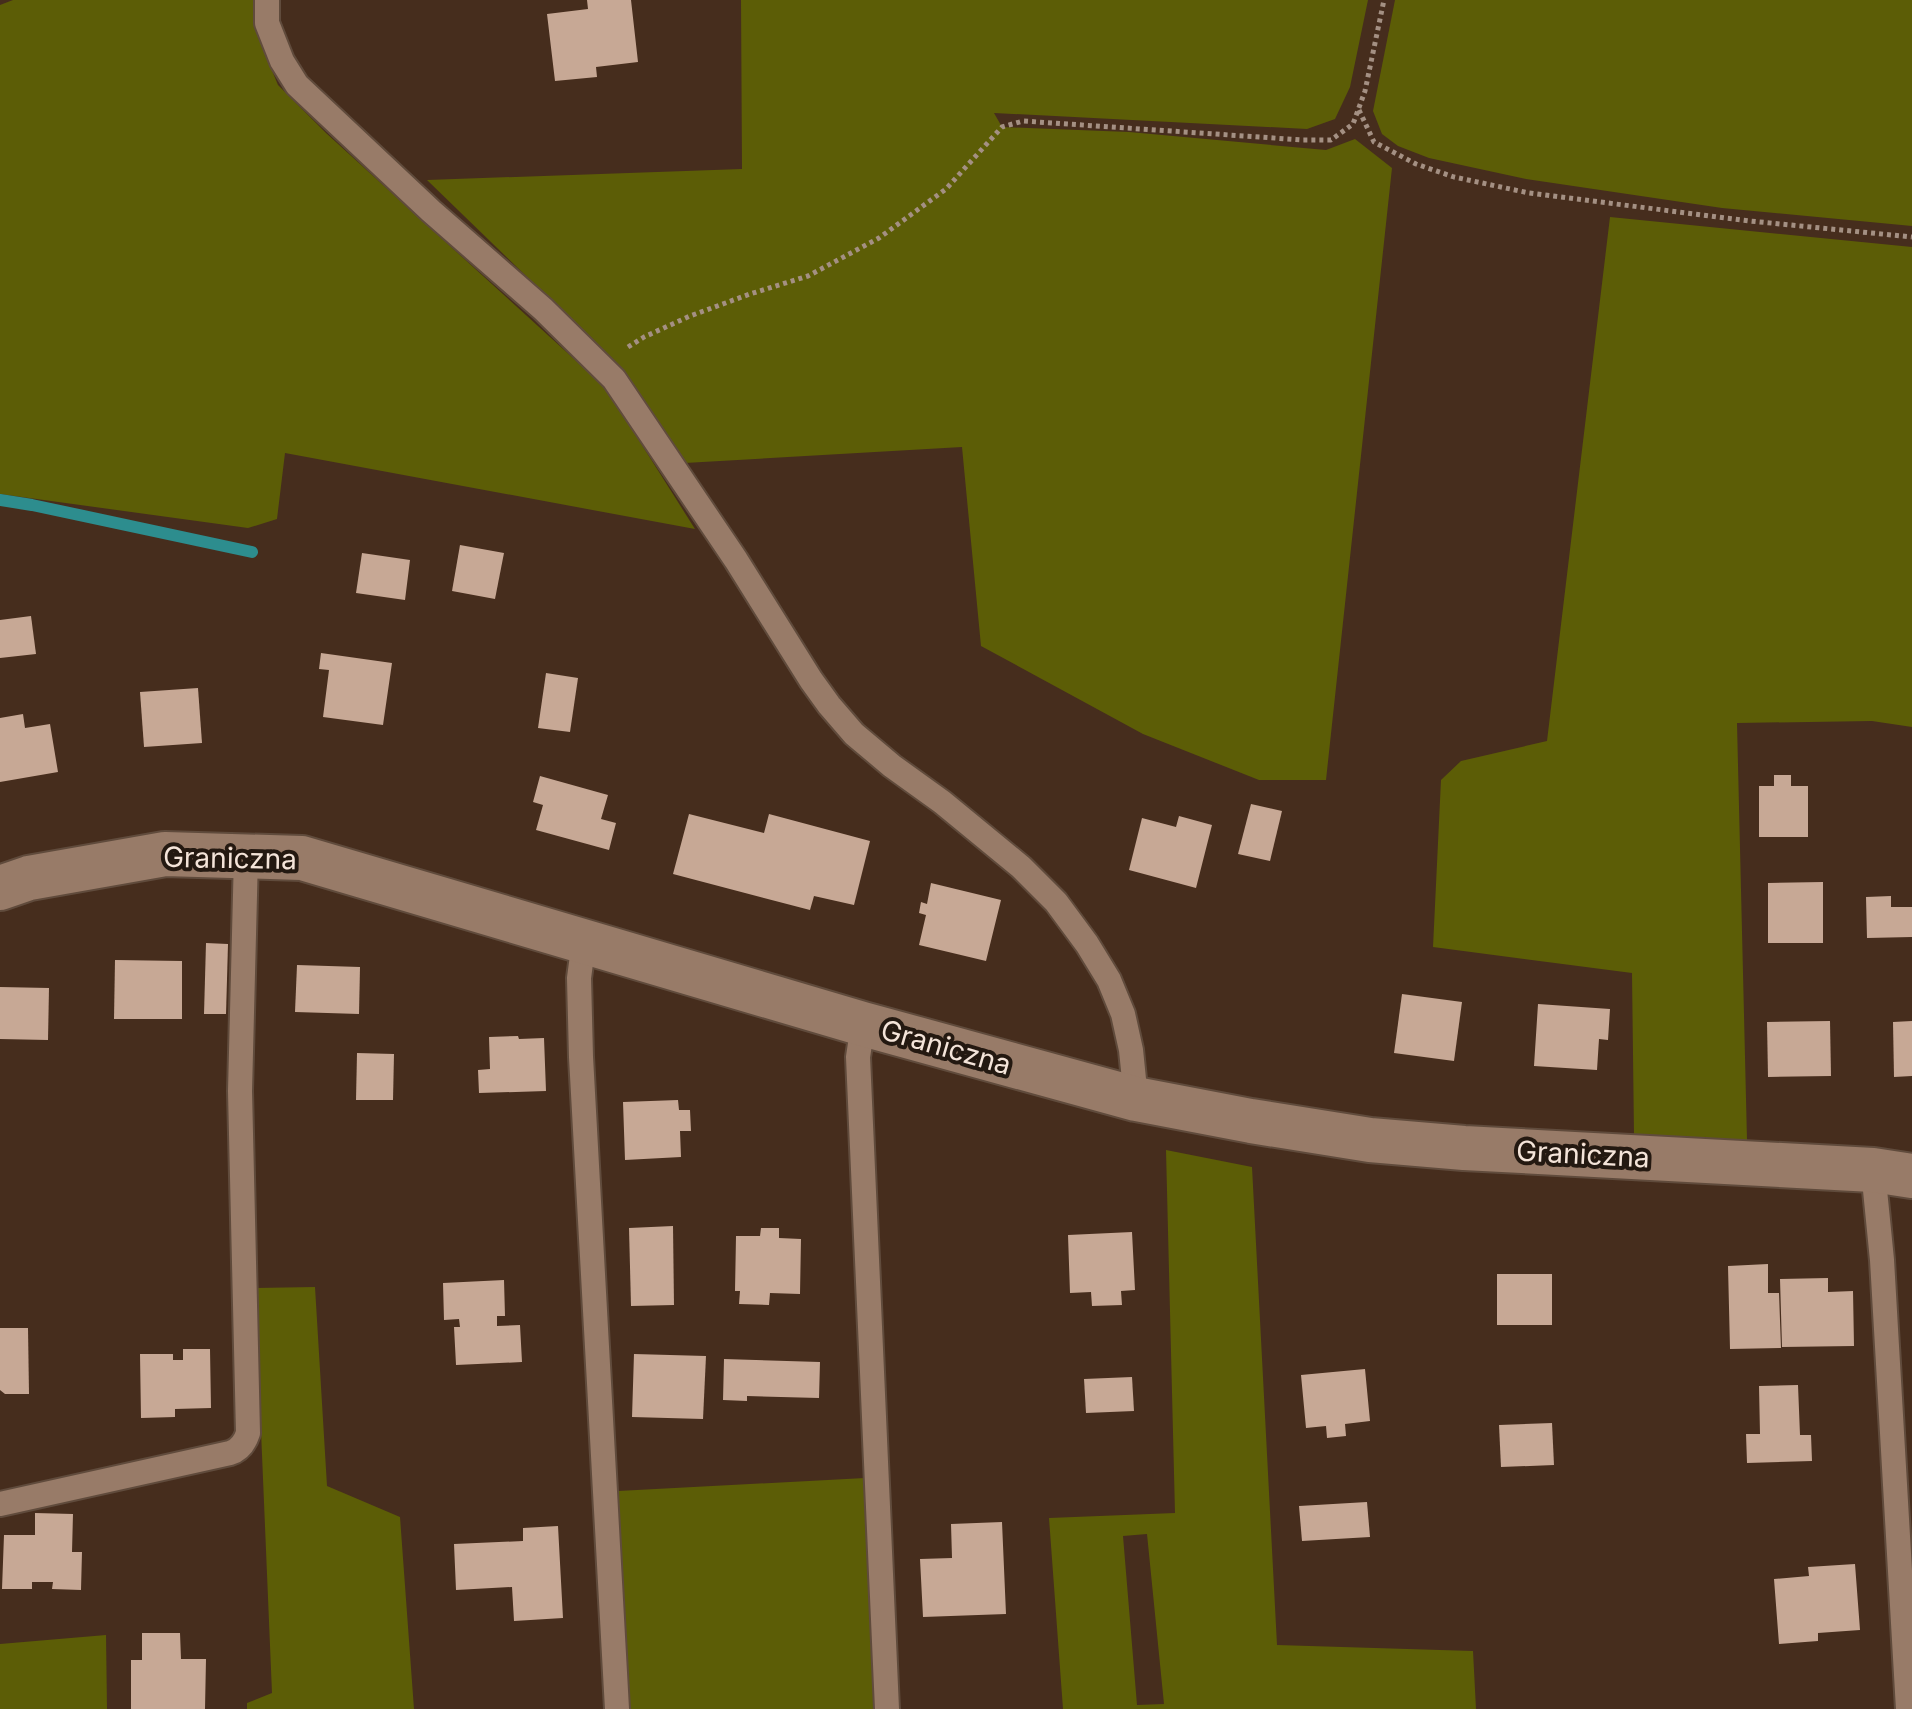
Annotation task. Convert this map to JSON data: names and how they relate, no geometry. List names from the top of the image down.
{
  "streets": {
    "street": ["Graniczna"]
  }
}
